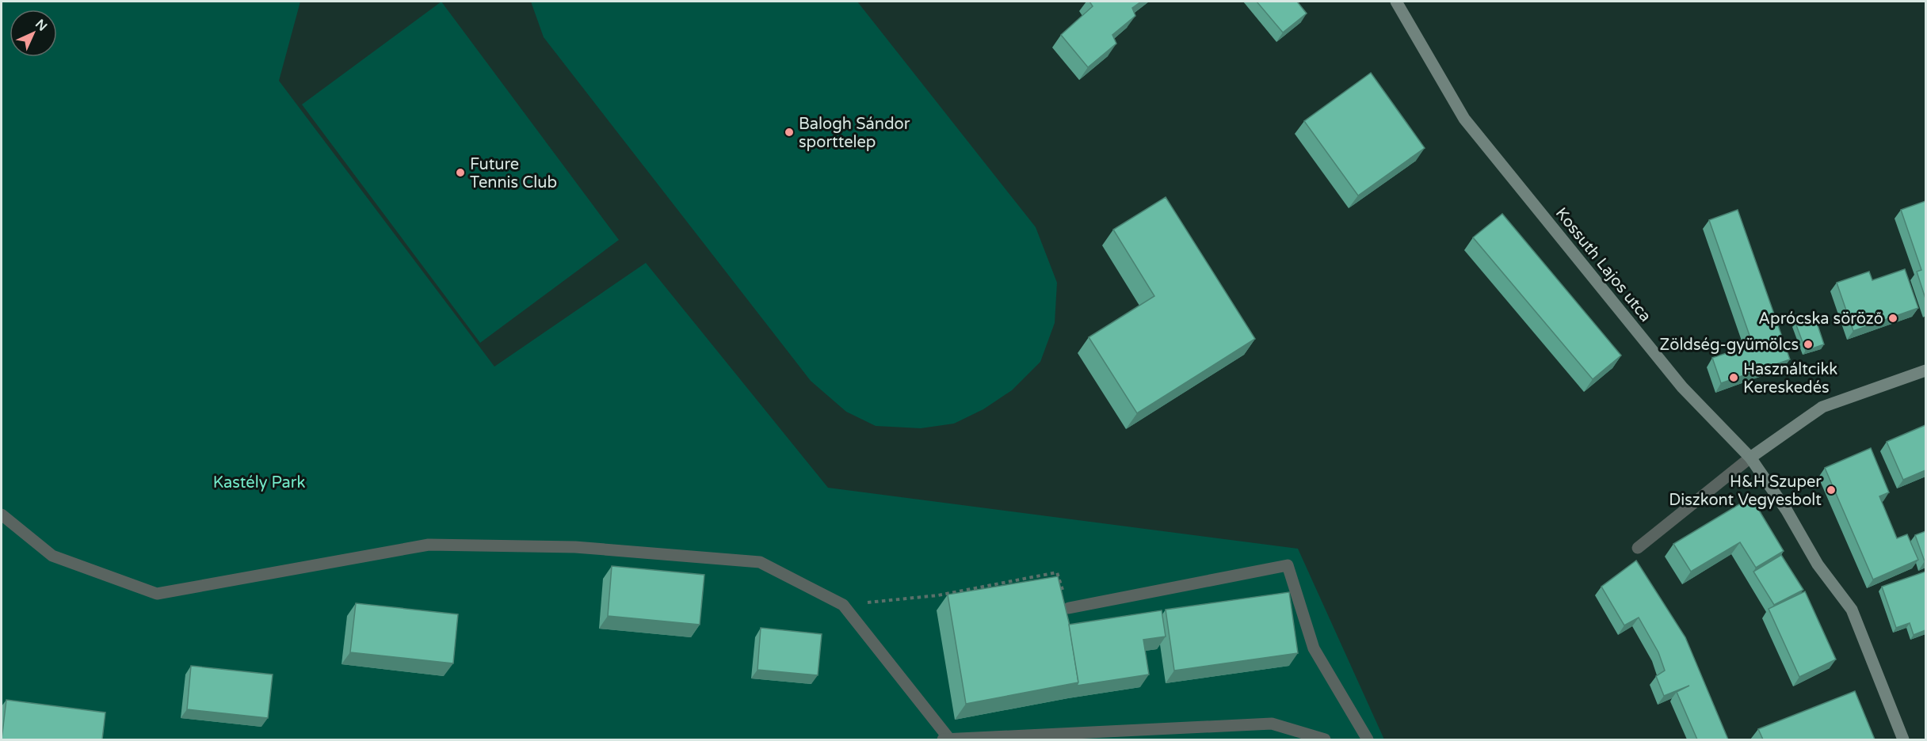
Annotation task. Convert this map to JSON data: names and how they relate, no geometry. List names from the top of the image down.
{
  "streets": {
    "main road": ["Kossuth Lajos utca"]
  },
  "parks": ["Kastély Park"],
  "places": [
    "Balogh Sándor sporttelep",
    "Future Tennis Club",
    "Aprócska söröző",
    "Zöldség-gyümölcs",
    "Használtcikk Kereskedés",
    "H&H Szuper Diszkont Vegyesbolt"
  ],
  "north": "top right"
}
